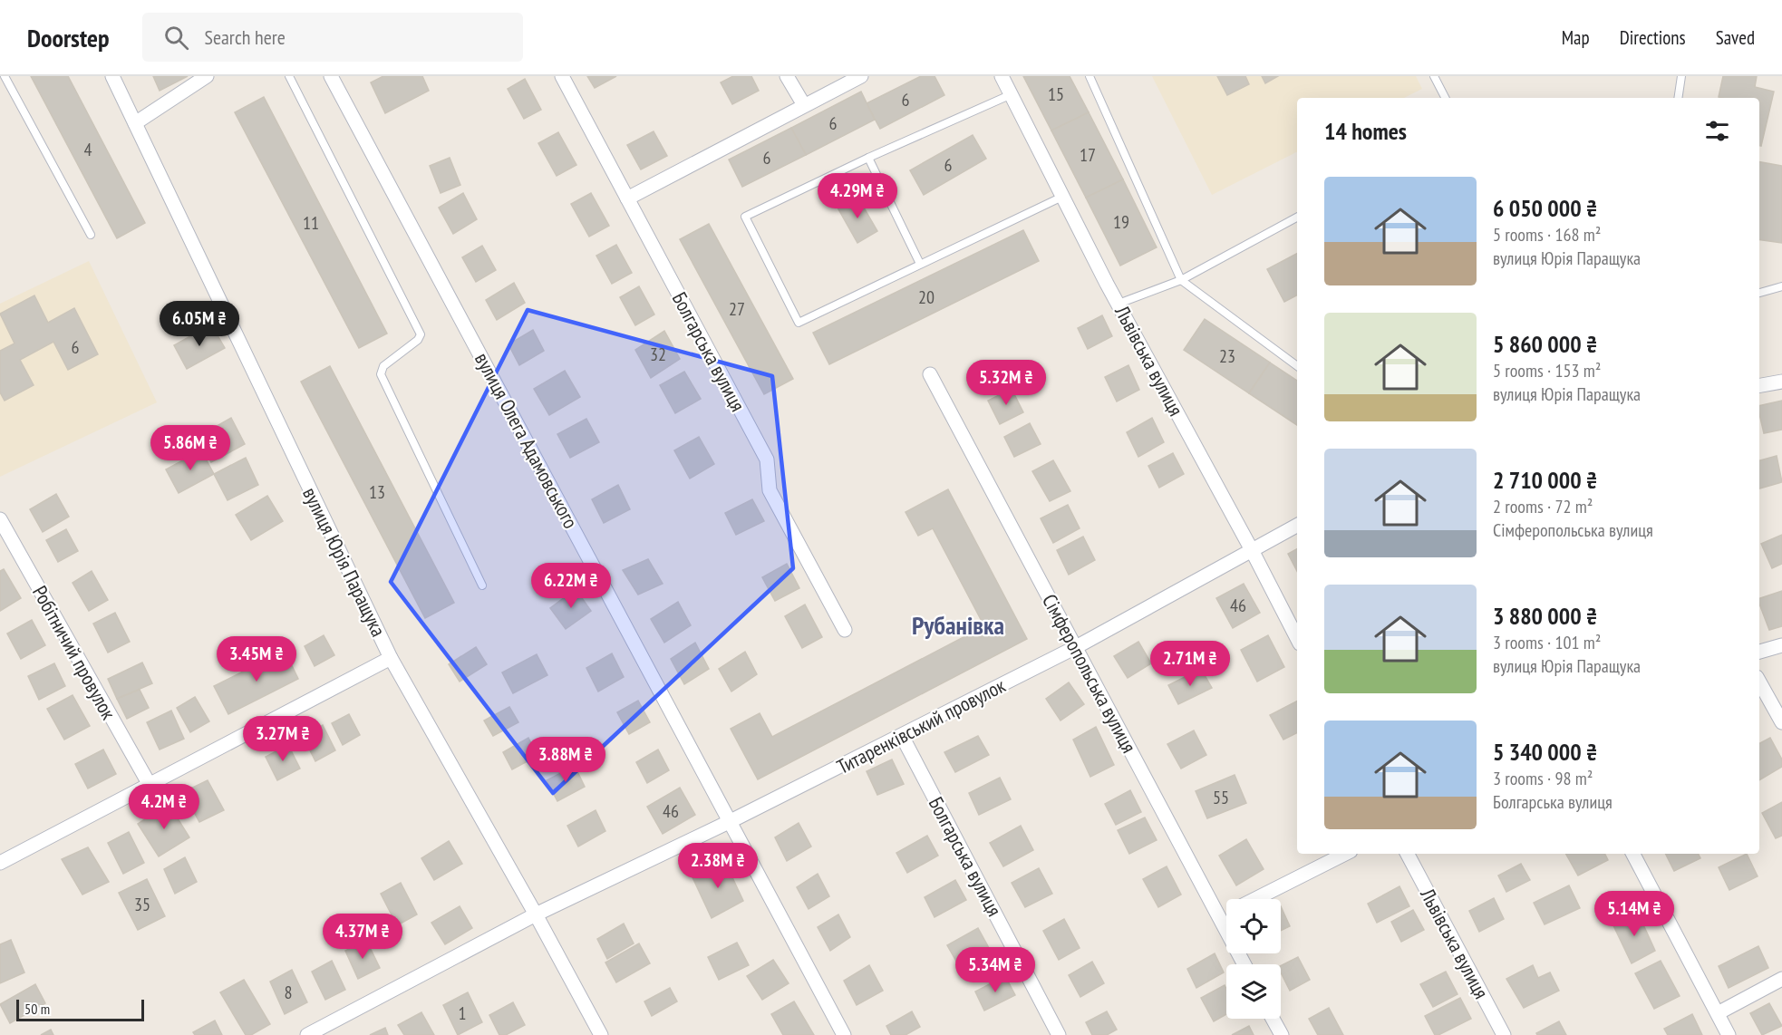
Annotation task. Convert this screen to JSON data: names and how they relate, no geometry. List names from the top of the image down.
{
  "streets": {
    "street": [
      "Болгарська вулиця",
      "Львівська вулиця",
      "вулиця Олега Адамовського",
      "вулиця Юрія Паращука",
      "Робітничий провулок",
      "Сімферопольська вулиця",
      "Титаренківський провулок"
    ]
  },
  "crossings": [
    ["Болгарська вулиця", "Титаренківський провулок"],
    ["Львівська вулиця", "Титаренківський провулок"],
    ["вулиця Олега Адамовського", "Титаренківський провулок"],
    ["вулиця Юрія Паращука", "Титаренківський провулок"],
    ["Сімферопольська вулиця", "Титаренківський провулок"]
  ],
  "districts": ["Рубанівка"],
  "house_numbers": [
    "15",
    "6",
    "6",
    "4",
    "17",
    "6",
    "6",
    "19",
    "11",
    "20",
    "27",
    "6",
    "32",
    "23",
    "13",
    "46",
    "55",
    "46",
    "35",
    "8",
    "1"
  ],
  "scale_bar": "50 m",
  "page": {
    "header": "Doorstep",
    "search": "Search here",
    "nav": ["Map", "Directions", "Saved"],
    "heading": "14 homes",
    "list": [
      {
        "name": "6 050 000 ₴",
        "note": "5 rooms · 168 m² · вулиця Юрія Паращука"
      },
      {
        "name": "5 860 000 ₴",
        "note": "5 rooms · 153 m² · вулиця Юрія Паращука"
      },
      {
        "name": "2 710 000 ₴",
        "note": "2 rooms · 72 m² · Сімферопольська вулиця"
      },
      {
        "name": "3 880 000 ₴",
        "note": "3 rooms · 101 m² · вулиця Юрія Паращука"
      },
      {
        "name": "5 340 000 ₴",
        "note": "3 rooms · 98 m² · Болгарська вулиця"
      }
    ],
    "price": [
      "4.29M ₴",
      "6.05M ₴",
      "5.32M ₴",
      "5.86M ₴",
      "6.22M ₴",
      "3.45M ₴",
      "2.71M ₴",
      "3.27M ₴",
      "3.88M ₴",
      "4.2M ₴",
      "2.38M ₴",
      "5.14M ₴",
      "4.37M ₴",
      "5.34M ₴"
    ],
    "scale": "50 m"
  }
}
